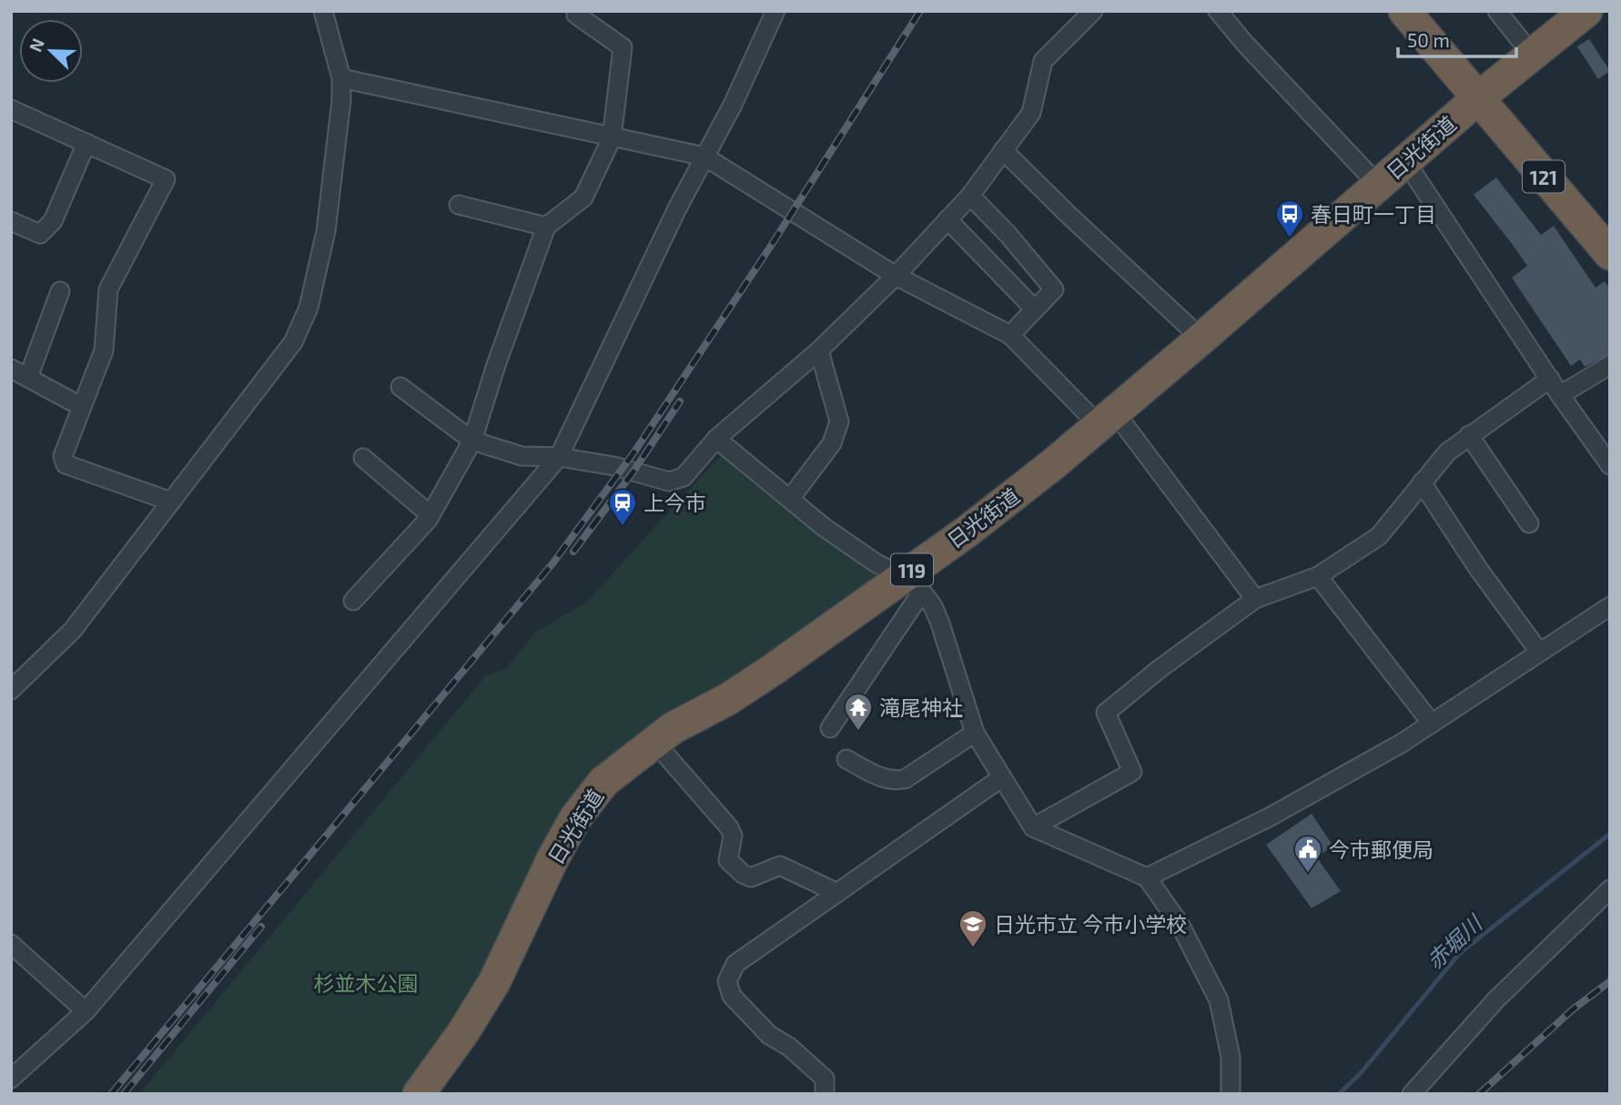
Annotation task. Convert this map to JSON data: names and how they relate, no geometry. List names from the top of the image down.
{
  "streets": {
    "highway": ["日光街道", "121", "119"]
  },
  "crossings": [
    ["日光街道", "121"]
  ],
  "water": ["赤堀川"],
  "parks": ["杉並木公園"],
  "places": {
    "bus stop": ["春日町一丁目"],
    "station": ["上今市"],
    "temple": ["滝尾神社"],
    "public building": ["今市郵便局"],
    "school or university": ["日光市立 今市小学校"]
  },
  "scale_bar": "50 m",
  "north": "top left"
}
